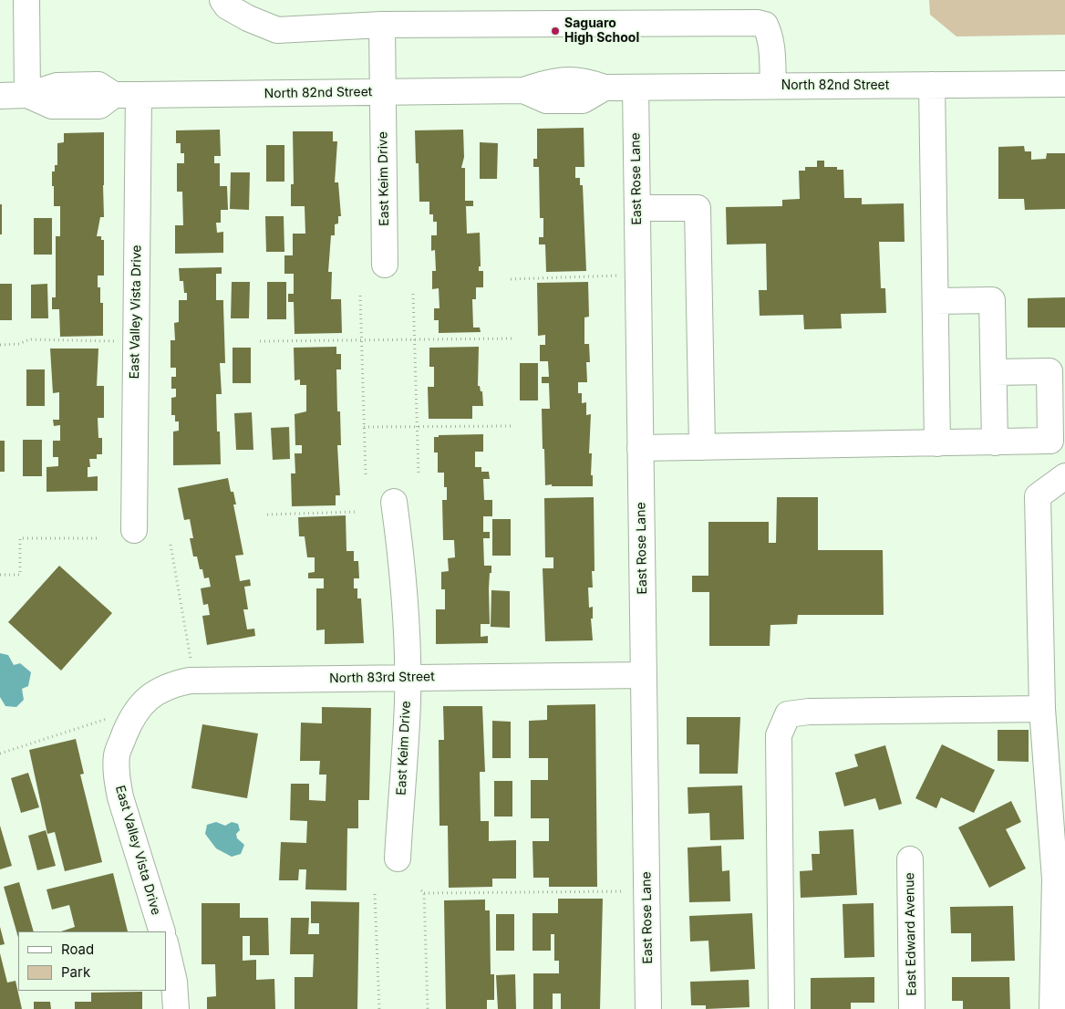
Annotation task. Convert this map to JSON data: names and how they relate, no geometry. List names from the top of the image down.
{
  "streets": {
    "street": [
      "North 82nd Street",
      "East Keim Drive",
      "East Rose Lane",
      "East Valley Vista Drive",
      "North 83rd Street",
      "East Edward Avenue"
    ]
  },
  "crossings": [
    ["North 82nd Street", "East Keim Drive"],
    ["North 82nd Street", "East Rose Lane"],
    ["North 82nd Street", "East Valley Vista Drive"],
    ["East Keim Drive", "North 83rd Street"],
    ["East Rose Lane", "North 83rd Street"],
    ["East Valley Vista Drive", "North 83rd Street"]
  ],
  "places": ["Saguaro High School"],
  "legend": ["Road", "Park"]
}
